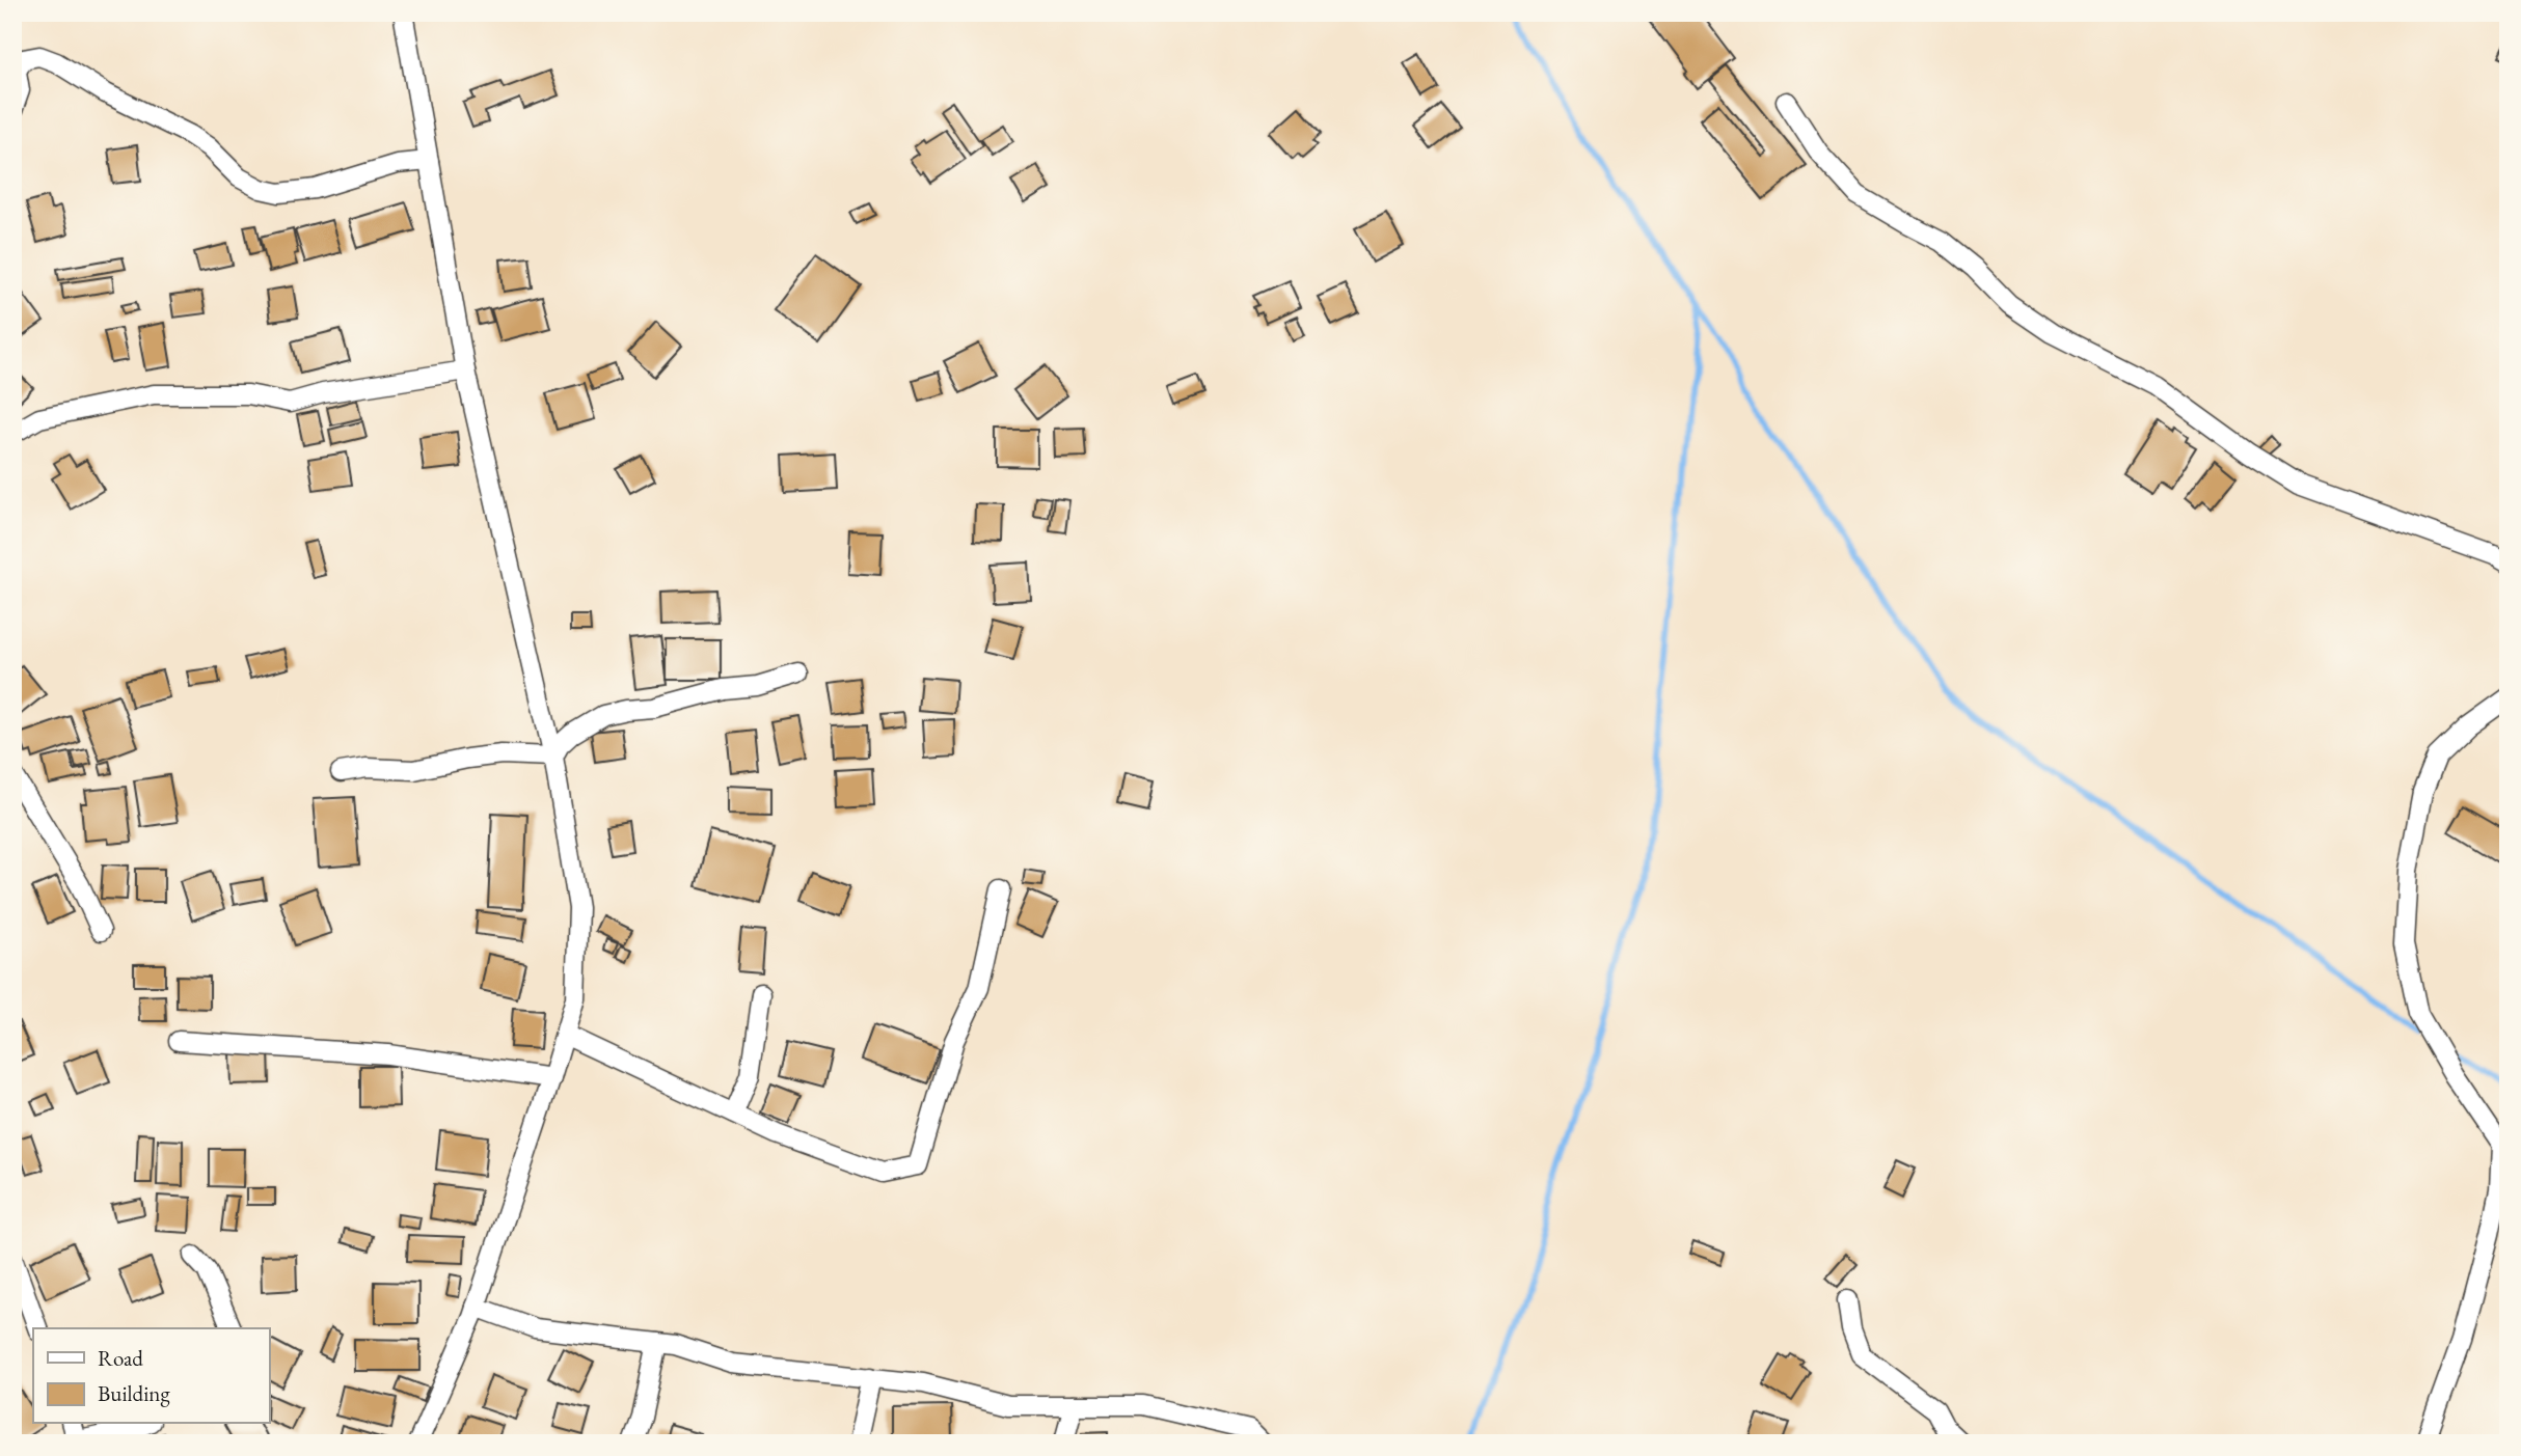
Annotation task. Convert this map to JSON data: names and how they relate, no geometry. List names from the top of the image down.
{
  "legend": ["Road", "Building"]
}
